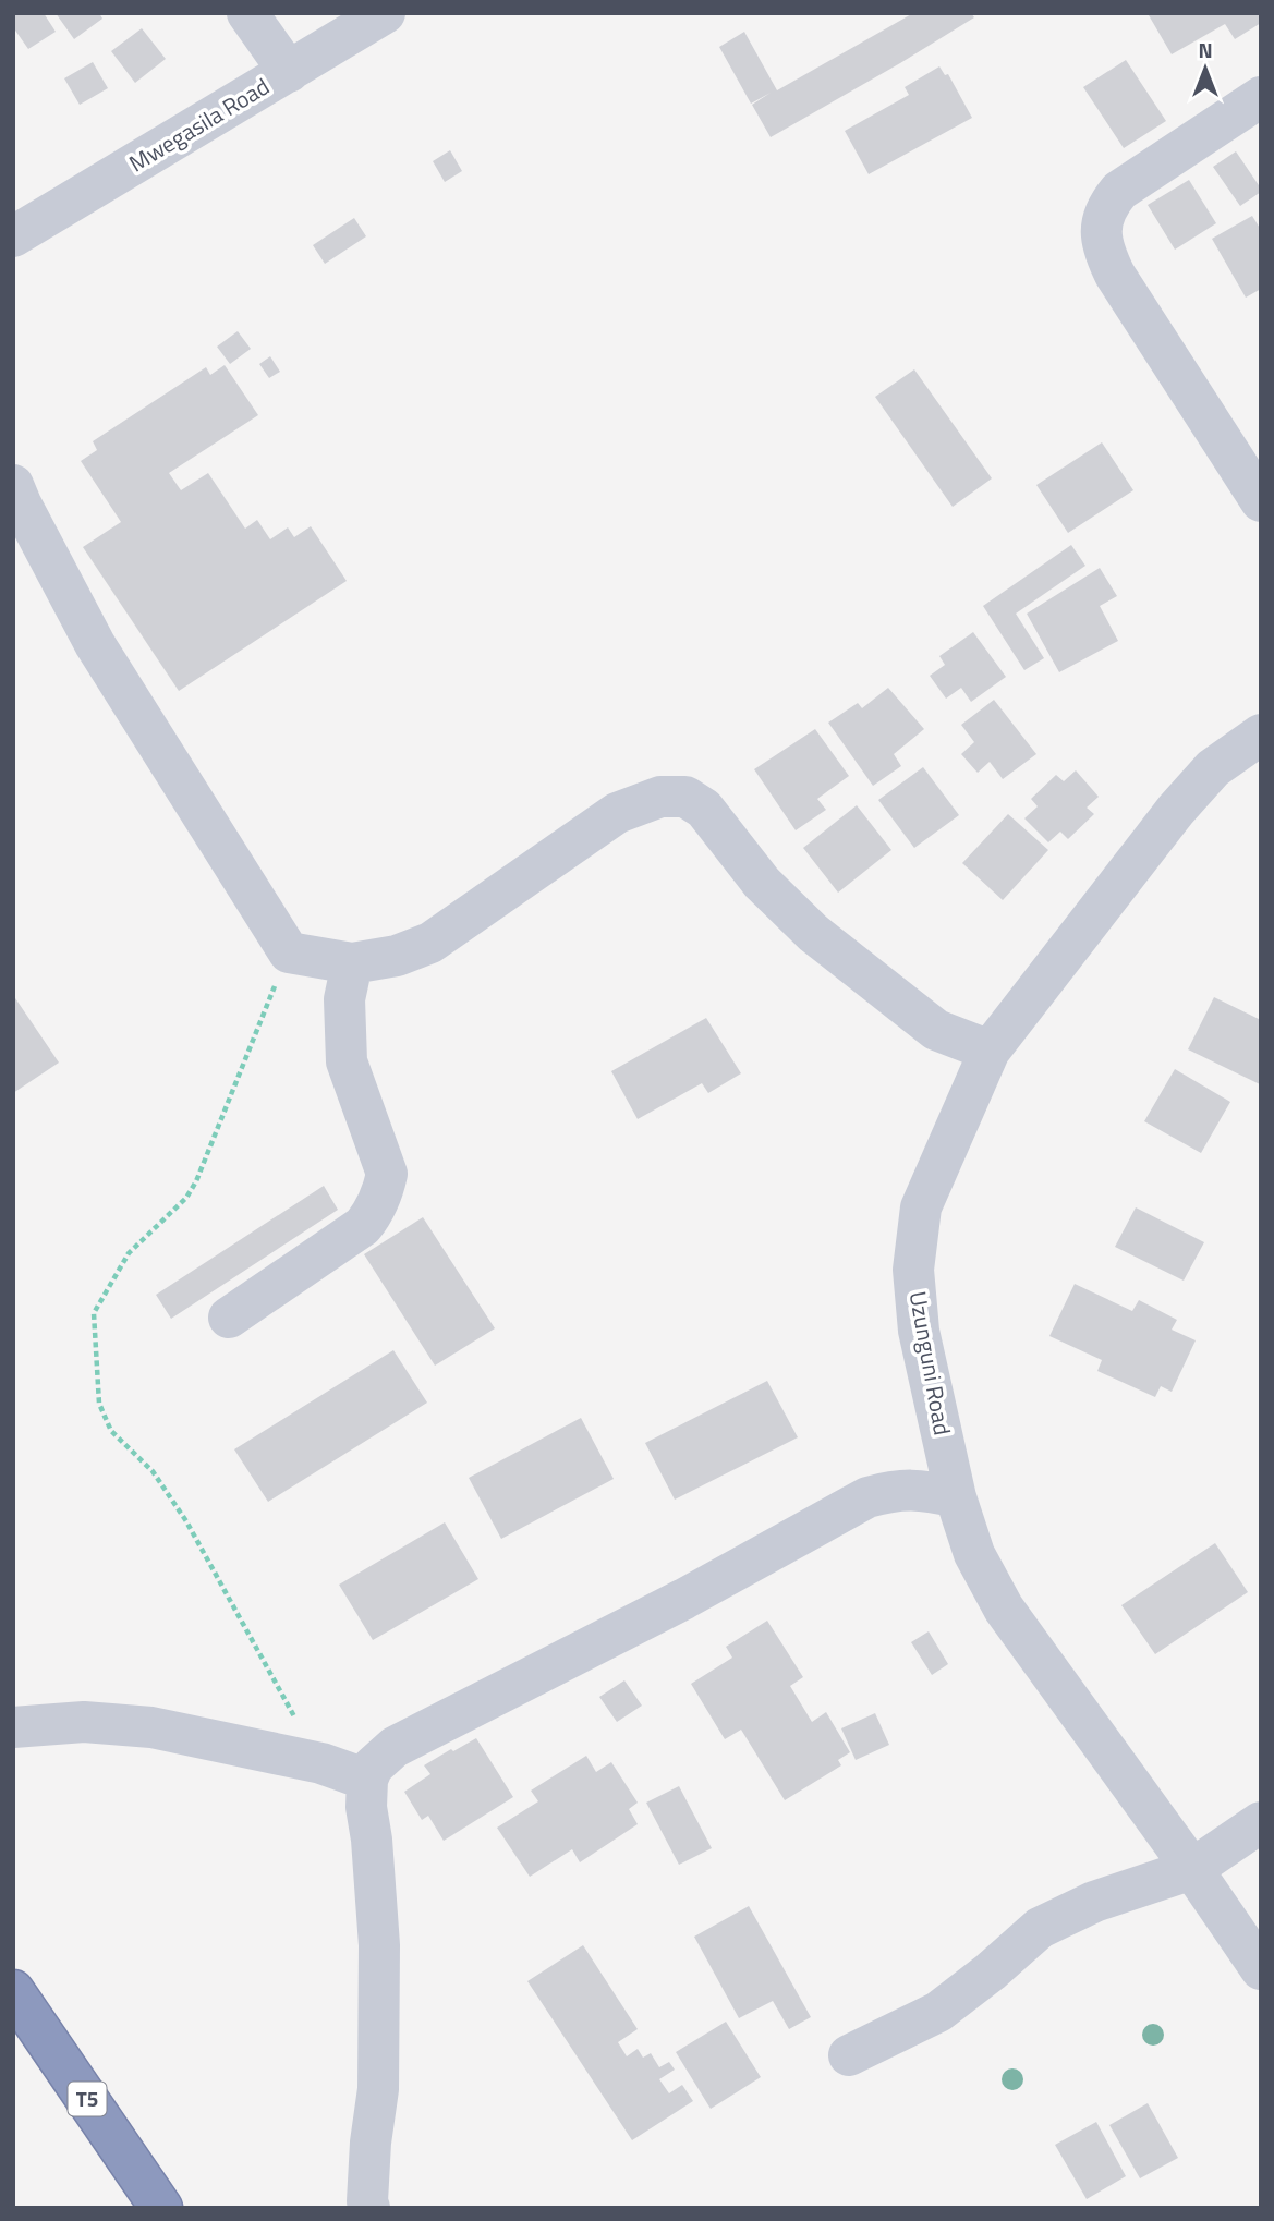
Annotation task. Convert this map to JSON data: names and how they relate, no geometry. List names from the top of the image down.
{
  "streets": {
    "highway": ["T5"],
    "street": ["Mwegasila Road", "Uzunguni Road"]
  },
  "north": "top"
}
